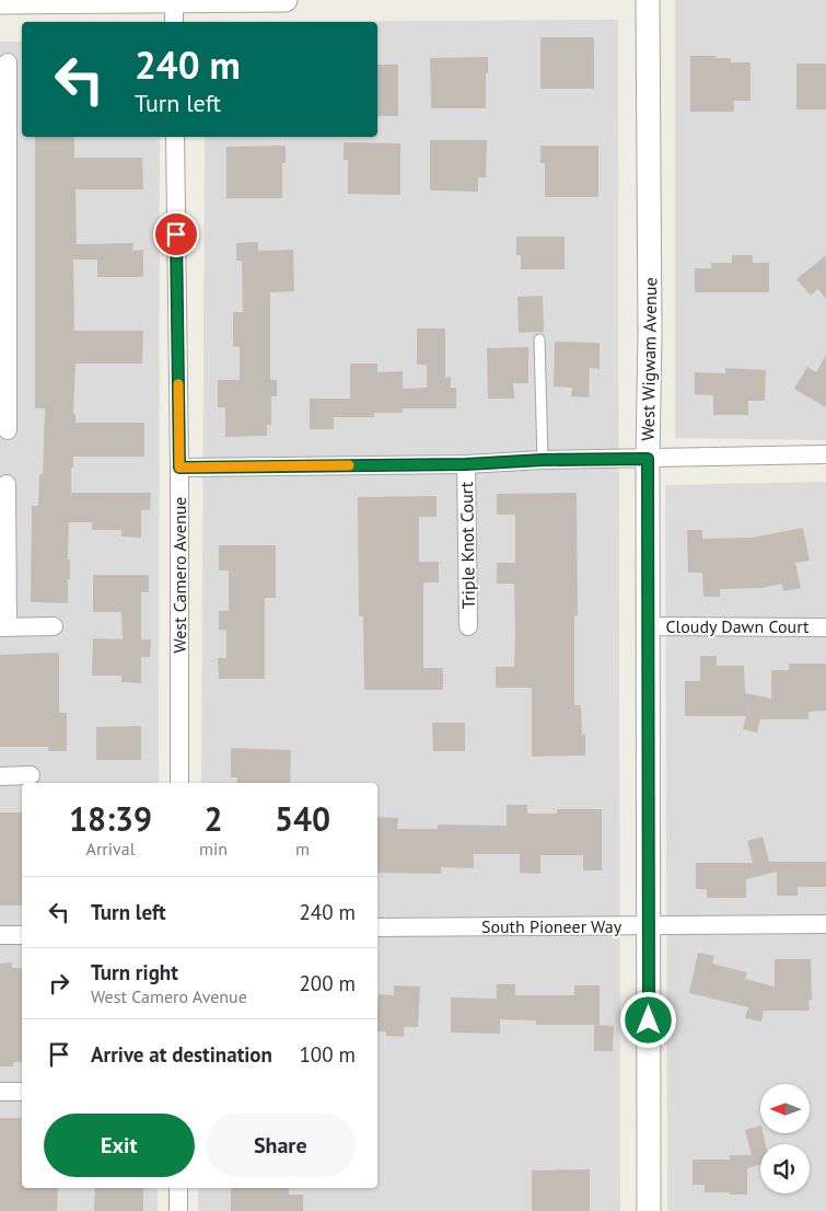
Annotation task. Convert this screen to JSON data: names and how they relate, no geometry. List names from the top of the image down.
{
  "streets": {
    "street": [
      "West Wigwam Avenue",
      "Triple Knot Court",
      "West Camero Avenue",
      "Cloudy Dawn Court",
      "South Pioneer Way"
    ]
  },
  "crossings": [
    ["West Wigwam Avenue", "Cloudy Dawn Court"],
    ["West Wigwam Avenue", "South Pioneer Way"]
  ],
  "north": "left",
  "page": {
    "turn": ["240 m", "Turn left"],
    "eta": [
      "18:39",
      "Arrival",
      "2",
      "min",
      "540",
      "m"
    ],
    "list": [
      {
        "name": "Turn left",
        "value": "240 m"
      },
      {
        "name": "Turn right",
        "note": "West Camero Avenue",
        "value": "200 m"
      },
      {
        "name": "Arrive at destination",
        "value": "100 m"
      }
    ],
    "buttons": ["Exit", "Share"]
  }
}
